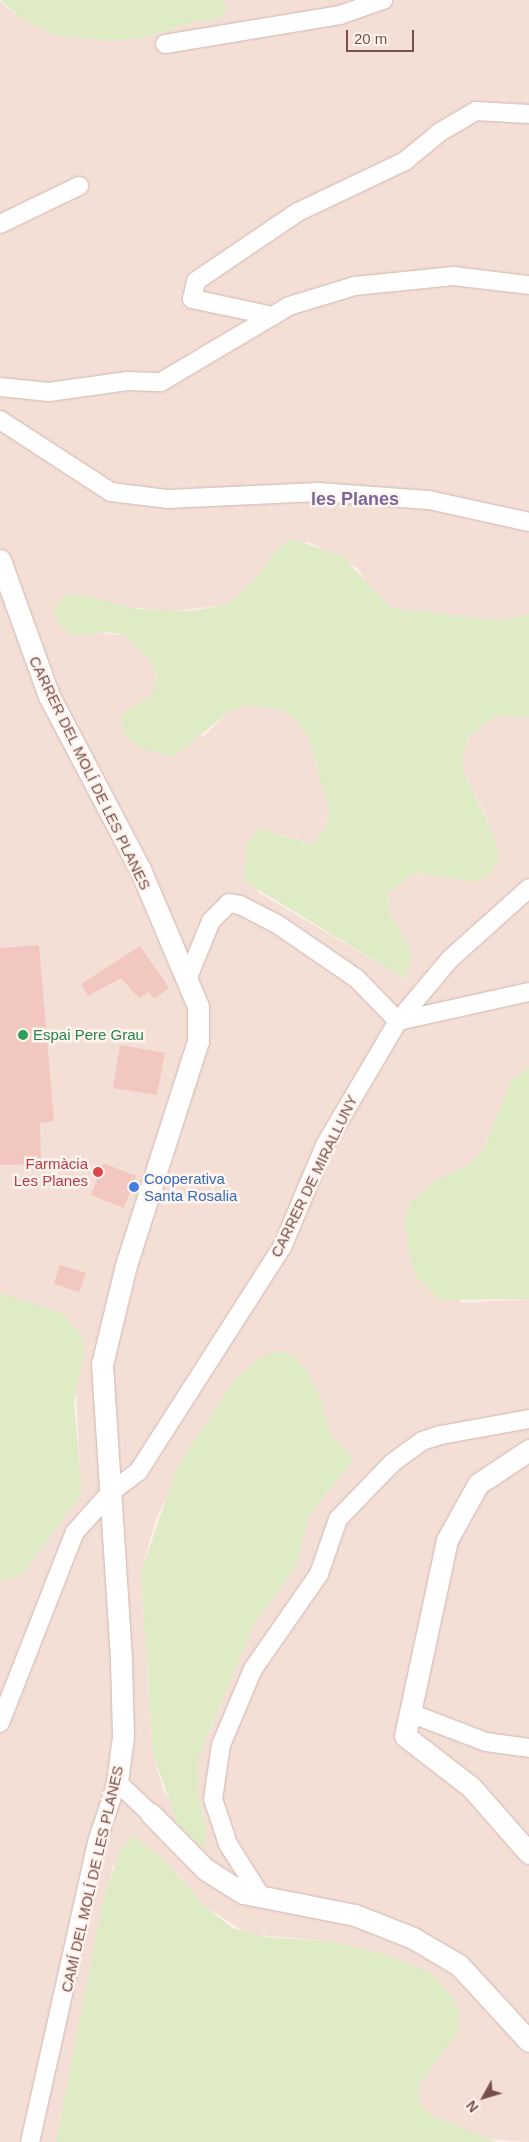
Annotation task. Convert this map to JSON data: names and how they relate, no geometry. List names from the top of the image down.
{
  "streets": {
    "street": ["CARRER DEL MOLÍ DE LES PLANES", "CARRER DE MIRALLUNY", "CAMÍ DEL MOLÍ DE LES PLANES"]
  },
  "crossings": [
    ["CARRER DEL MOLÍ DE LES PLANES", "CARRER DE MIRALLUNY"],
    ["CARRER DEL MOLÍ DE LES PLANES", "CAMÍ DEL MOLÍ DE LES PLANES"],
    ["CARRER DE MIRALLUNY", "CAMÍ DEL MOLÍ DE LES PLANES"]
  ],
  "districts": ["les Planes"],
  "places": ["Espai Pere Grau", "Farmàcia Les Planes", "Cooperativa Santa Rosalia"],
  "scale_bar": "20 m",
  "north": "bottom left"
}
